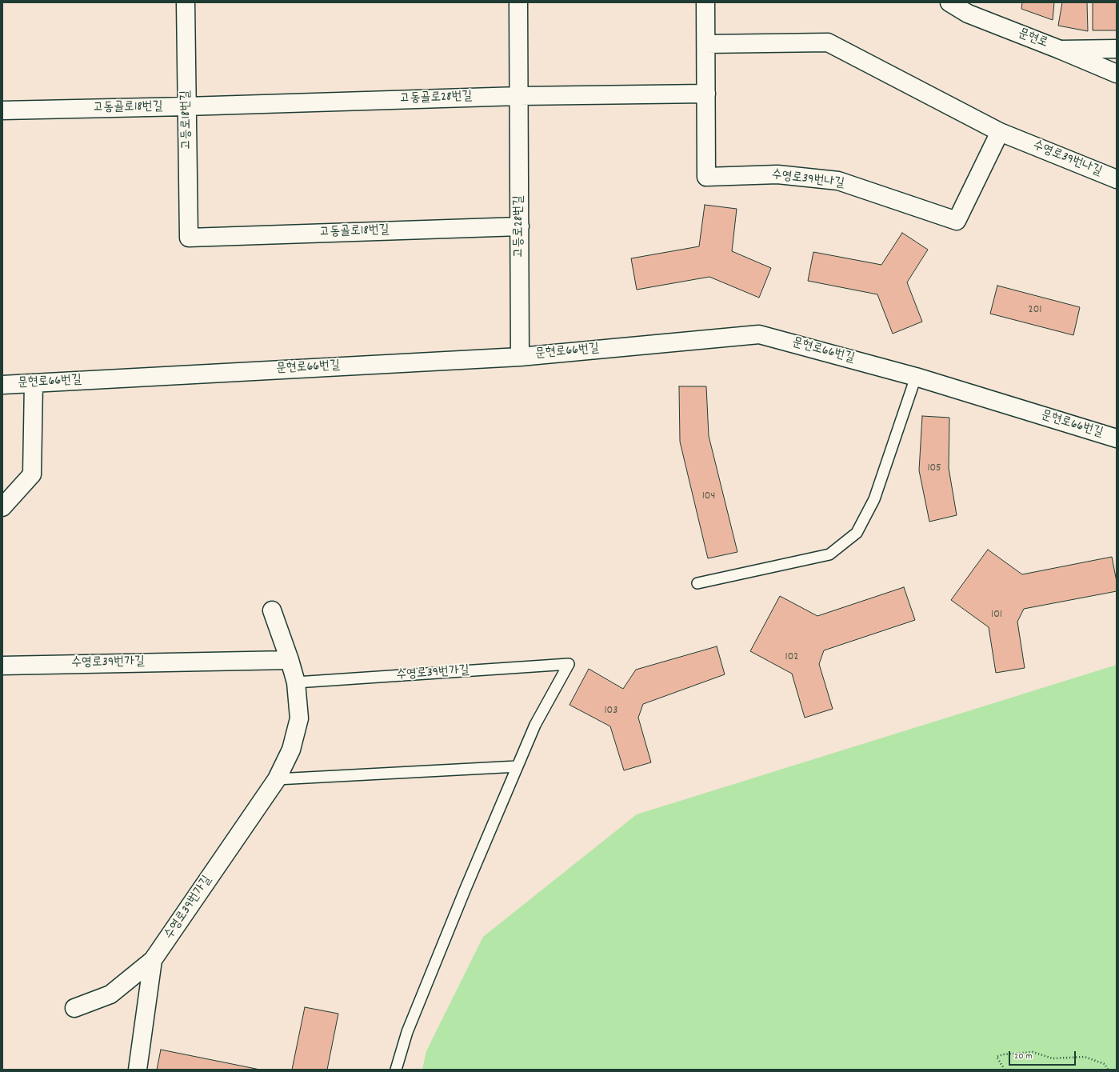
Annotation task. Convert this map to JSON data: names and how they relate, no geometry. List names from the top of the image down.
{
  "streets": {
    "street": [
      "문현로",
      "고동골로28번길",
      "고동골로18번길",
      "고등로18번길",
      "수영로39번나길",
      "고등로28번길",
      "문현로66번길",
      "수영로39번가길"
    ]
  },
  "crossings": [
    ["고동골로28번길", "고동골로18번길"],
    ["고동골로28번길", "고등로28번길"],
    ["고동골로18번길", "고등로18번길"],
    ["고동골로18번길", "고등로28번길"],
    ["고등로28번길", "문현로66번길"]
  ],
  "house_numbers": [
    "201",
    "105",
    "104",
    "101",
    "102",
    "103"
  ],
  "scale_bar": "20 m"
}
